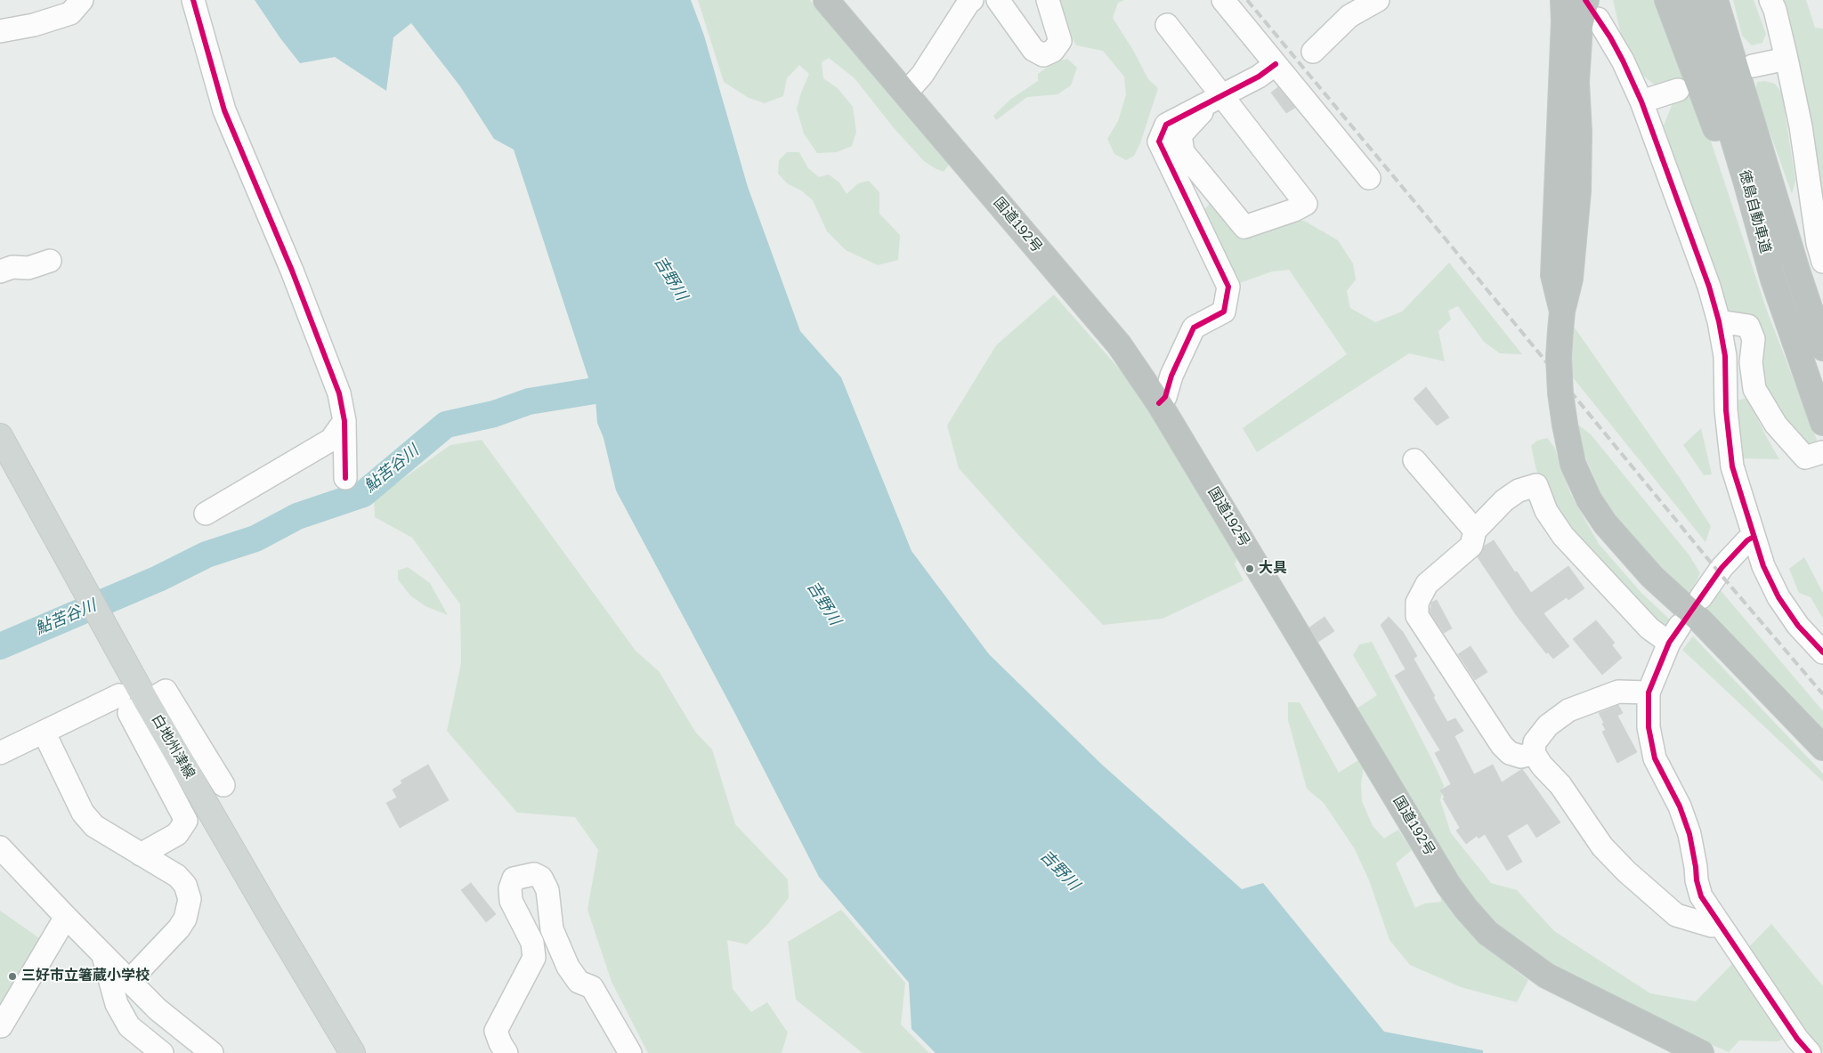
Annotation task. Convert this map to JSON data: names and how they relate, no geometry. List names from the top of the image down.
{
  "streets": {
    "highway": ["徳島自動車道", "国道192号"],
    "main road": ["白地州津線"]
  },
  "water": ["吉野川", "鮎苦谷川"],
  "places": ["大具", "三好市立箸蔵小学校"]
}
